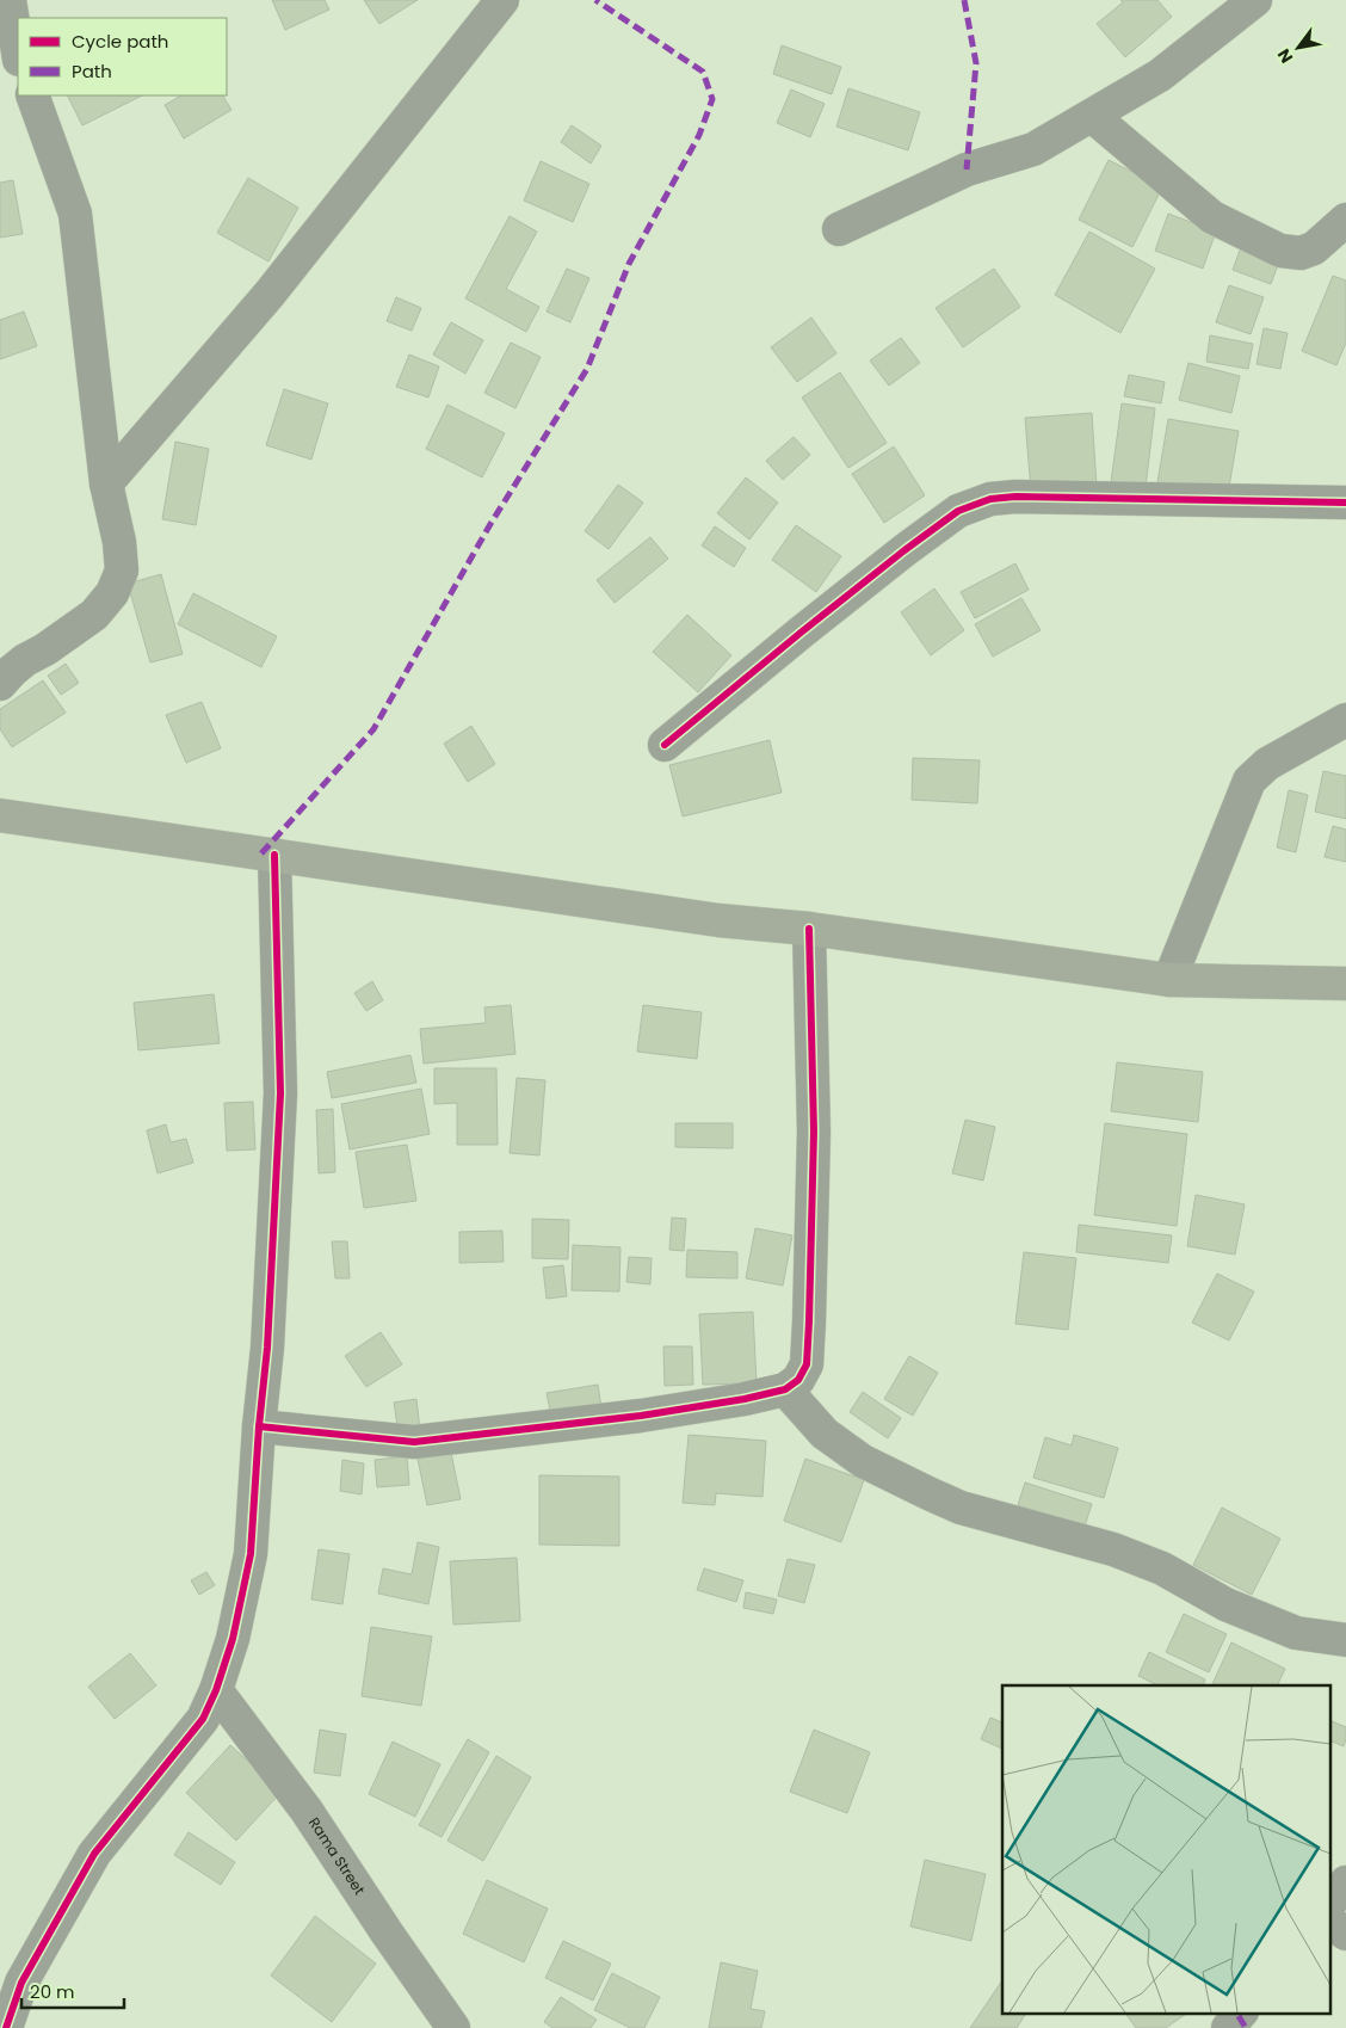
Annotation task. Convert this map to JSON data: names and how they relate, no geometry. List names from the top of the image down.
{
  "streets": {
    "street": ["Rama Street"]
  },
  "legend": ["Cycle path", "Path"],
  "scale_bar": "20 m",
  "north": "bottom left"
}
